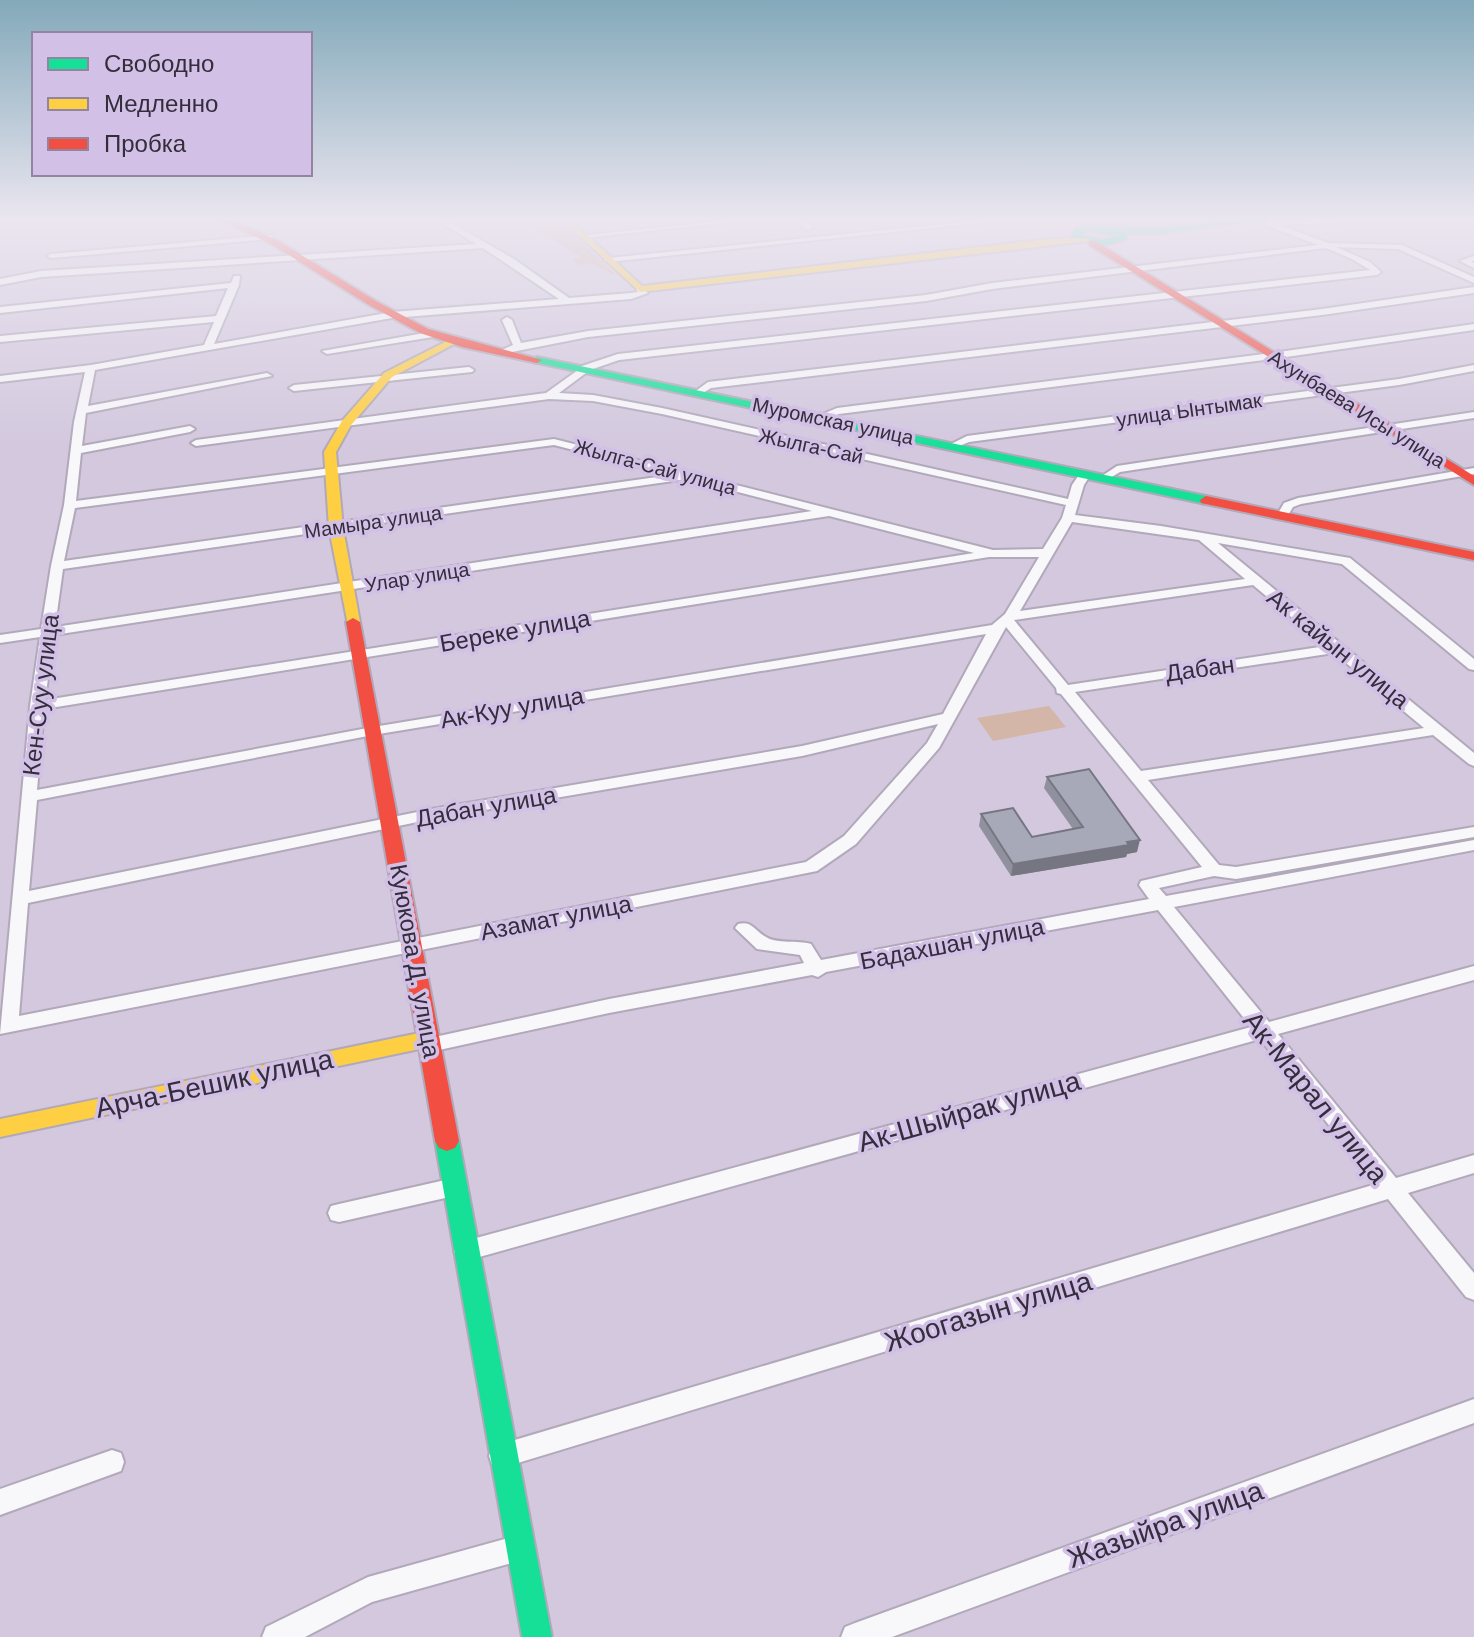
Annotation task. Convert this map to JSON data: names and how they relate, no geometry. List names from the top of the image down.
{
  "streets": {
    "street": [
      "Ахунбаева Исы улица",
      "улица Ынтымак",
      "Муромская улица",
      "Жылга-Сай",
      "Жылга-Сай улица",
      "Мамыра улица",
      "Улар улица",
      "Береке улица",
      "Ак кайын улица",
      "Дабан",
      "Кен-Суу улица",
      "Ак-Куу улица",
      "Дабан улица",
      "Азамат улица",
      "Бадахшан улица",
      "Куюкова Д. улица",
      "Арча-Бешик улица",
      "Ак-Марал улица",
      "Ак-Шыйрак улица",
      "Жоогазын улица",
      "Жазыйра улица"
    ]
  },
  "crossings": [
    ["Ахунбаева Исы улица", "улица Ынтымак"],
    ["улица Ынтымак", "Муромская улица"],
    ["Муромская улица", "Азамат улица"],
    ["Муромская улица", "Куюкова Д. улица"],
    ["Жылга-Сай", "Азамат улица"],
    ["Жылга-Сай", "Куюкова Д. улица"],
    ["Жылга-Сай улица", "Мамыра улица"],
    ["Жылга-Сай улица", "Улар улица"],
    ["Жылга-Сай улица", "Береке улица"],
    ["Жылга-Сай улица", "Кен-Суу улица"],
    ["Жылга-Сай улица", "Азамат улица"],
    ["Жылга-Сай улица", "Куюкова Д. улица"],
    ["Мамыра улица", "Кен-Суу улица"],
    ["Мамыра улица", "Куюкова Д. улица"],
    ["Улар улица", "Кен-Суу улица"],
    ["Улар улица", "Куюкова Д. улица"],
    ["Береке улица", "Кен-Суу улица"],
    ["Береке улица", "Куюкова Д. улица"],
    ["Ак кайын улица", "Дабан"],
    ["Ак кайын улица", "Ак-Куу улица"],
    ["Кен-Суу улица", "Ак-Куу улица"],
    ["Кен-Суу улица", "Дабан улица"],
    ["Кен-Суу улица", "Азамат улица"],
    ["Ак-Куу улица", "Азамат улица"],
    ["Ак-Куу улица", "Куюкова Д. улица"],
    ["Дабан улица", "Азамат улица"],
    ["Дабан улица", "Куюкова Д. улица"],
    ["Азамат улица", "Куюкова Д. улица"],
    ["Бадахшан улица", "Куюкова Д. улица"],
    ["Бадахшан улица", "Арча-Бешик улица"],
    ["Бадахшан улица", "Ак-Марал улица"],
    ["Куюкова Д. улица", "Арча-Бешик улица"],
    ["Куюкова Д. улица", "Ак-Шыйрак улица"],
    ["Куюкова Д. улица", "Жоогазын улица"],
    ["Ак-Марал улица", "Ак-Шыйрак улица"],
    ["Ак-Марал улица", "Жоогазын улица"]
  ],
  "legend": ["Свободно", "Медленно", "Пробка"]
}
